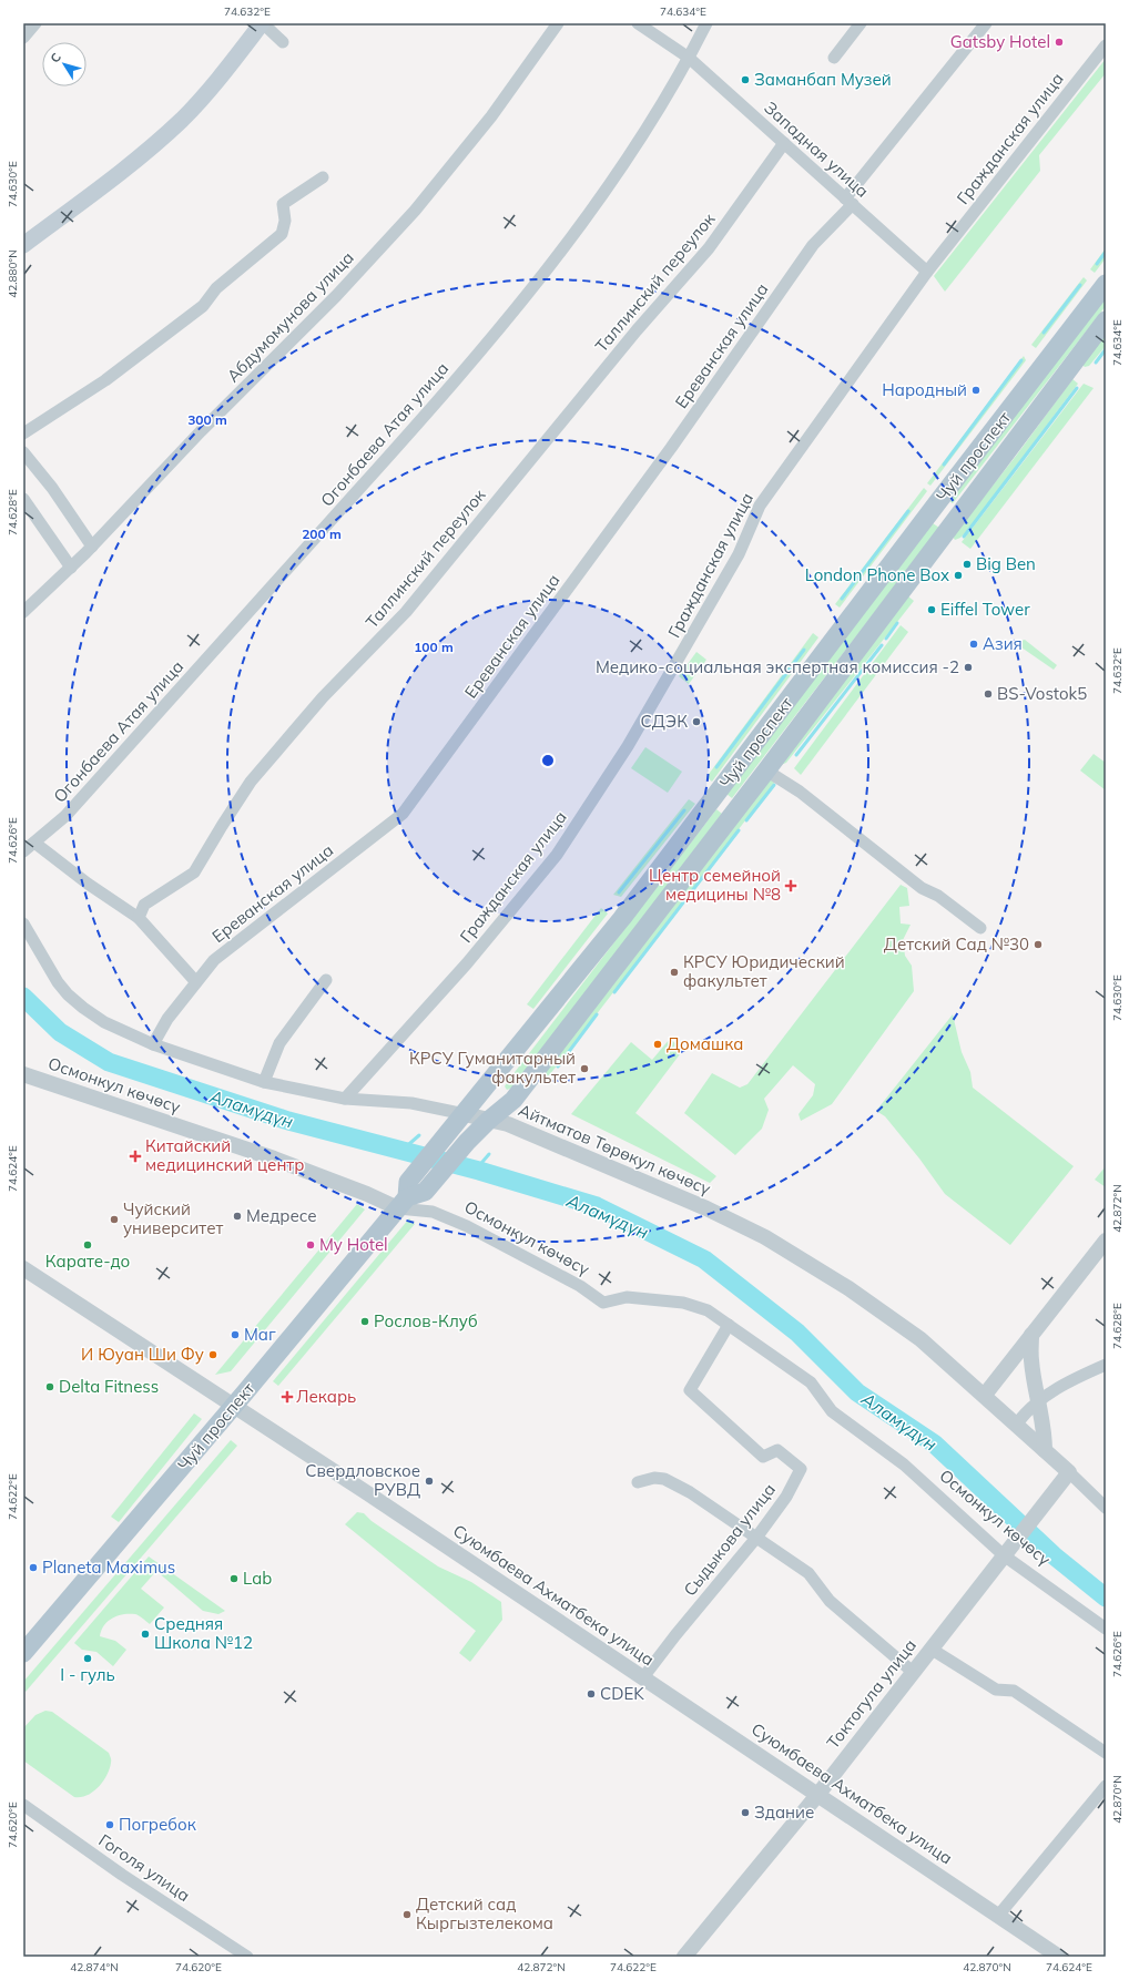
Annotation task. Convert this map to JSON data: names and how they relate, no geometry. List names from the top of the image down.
{
  "streets": {
    "main road": ["Чуй проспект"],
    "street": [
      "Гражданская улица",
      "Западная улица",
      "Таллинский переулок",
      "Абдумомунова улица",
      "Ереванская улица",
      "Огонбаева Атая улица",
      "Осмонкул көчөсү",
      "Айтматов Төрөкул көчөсү",
      "Сыдыкова улица",
      "Суюмбаева Ахматбека улица",
      "Токтогула улица",
      "Гоголя улица"
    ]
  },
  "crossings": [
    ["Гражданская улица", "Западная улица"],
    ["Гражданская улица", "Айтматов Төрөкул көчөсү"],
    ["Западная улица", "Таллинский переулок"],
    ["Западная улица", "Ереванская улица"],
    ["Западная улица", "Огонбаева Атая улица"],
    ["Ереванская улица", "Айтматов Төрөкул көчөсү"],
    ["Чуй проспект", "Осмонкул көчөсү"],
    ["Чуй проспект", "Айтматов Төрөкул көчөсү"],
    ["Чуй проспект", "Суюмбаева Ахматбека улица"],
    ["Осмонкул көчөсү", "Сыдыкова улица"],
    ["Осмонкул көчөсү", "Токтогула улица"],
    ["Айтматов Төрөкул көчөсү", "Токтогула улица"],
    ["Сыдыкова улица", "Суюмбаева Ахматбека улица"],
    ["Суюмбаева Ахматбека улица", "Токтогула улица"]
  ],
  "water": ["Аламүдүн"],
  "places": {
    "other": [
      "Gatsby Hotel",
      "Заманбап Музей",
      "Народный",
      "Big Ben",
      "London Phone Box",
      "Eiffel Tower",
      "Азия",
      "Медико-социальная экспертная комиссия -2",
      "BS-Vostok5",
      "СДЭК",
      "Детский Сад №30",
      "КРСУ Юридический факультет",
      "Домашка",
      "КРСУ Гуманитарный факультет",
      "Медресе",
      "Чуйский университет",
      "Карате-до",
      "My Hotel",
      "Рослов-Клуб",
      "Маг",
      "И Юуан Ши Фу",
      "Delta Fitness",
      "Свердловское РУВД",
      "Planeta Maximus",
      "Lab",
      "Средняя Школа №12",
      "I - гуль",
      "CDEK",
      "Здание",
      "Погребок",
      "Детский сад Кыргызтелекома"
    ],
    "health": ["Центр семейной медицины №8", "Китайский медицинский центр", "Лекарь"]
  },
  "north": "top left",
  "coordinates": [
    "74.632°E",
    "74.634°E",
    "74.630°E",
    "42.880°N",
    "74.628°E",
    "74.626°E",
    "74.624°E",
    "42.872°N",
    "74.622°E",
    "42.870°N",
    "74.620°E",
    "42.874°N"
  ],
  "rings": ["300 m", "200 m", "100 m"]
}
